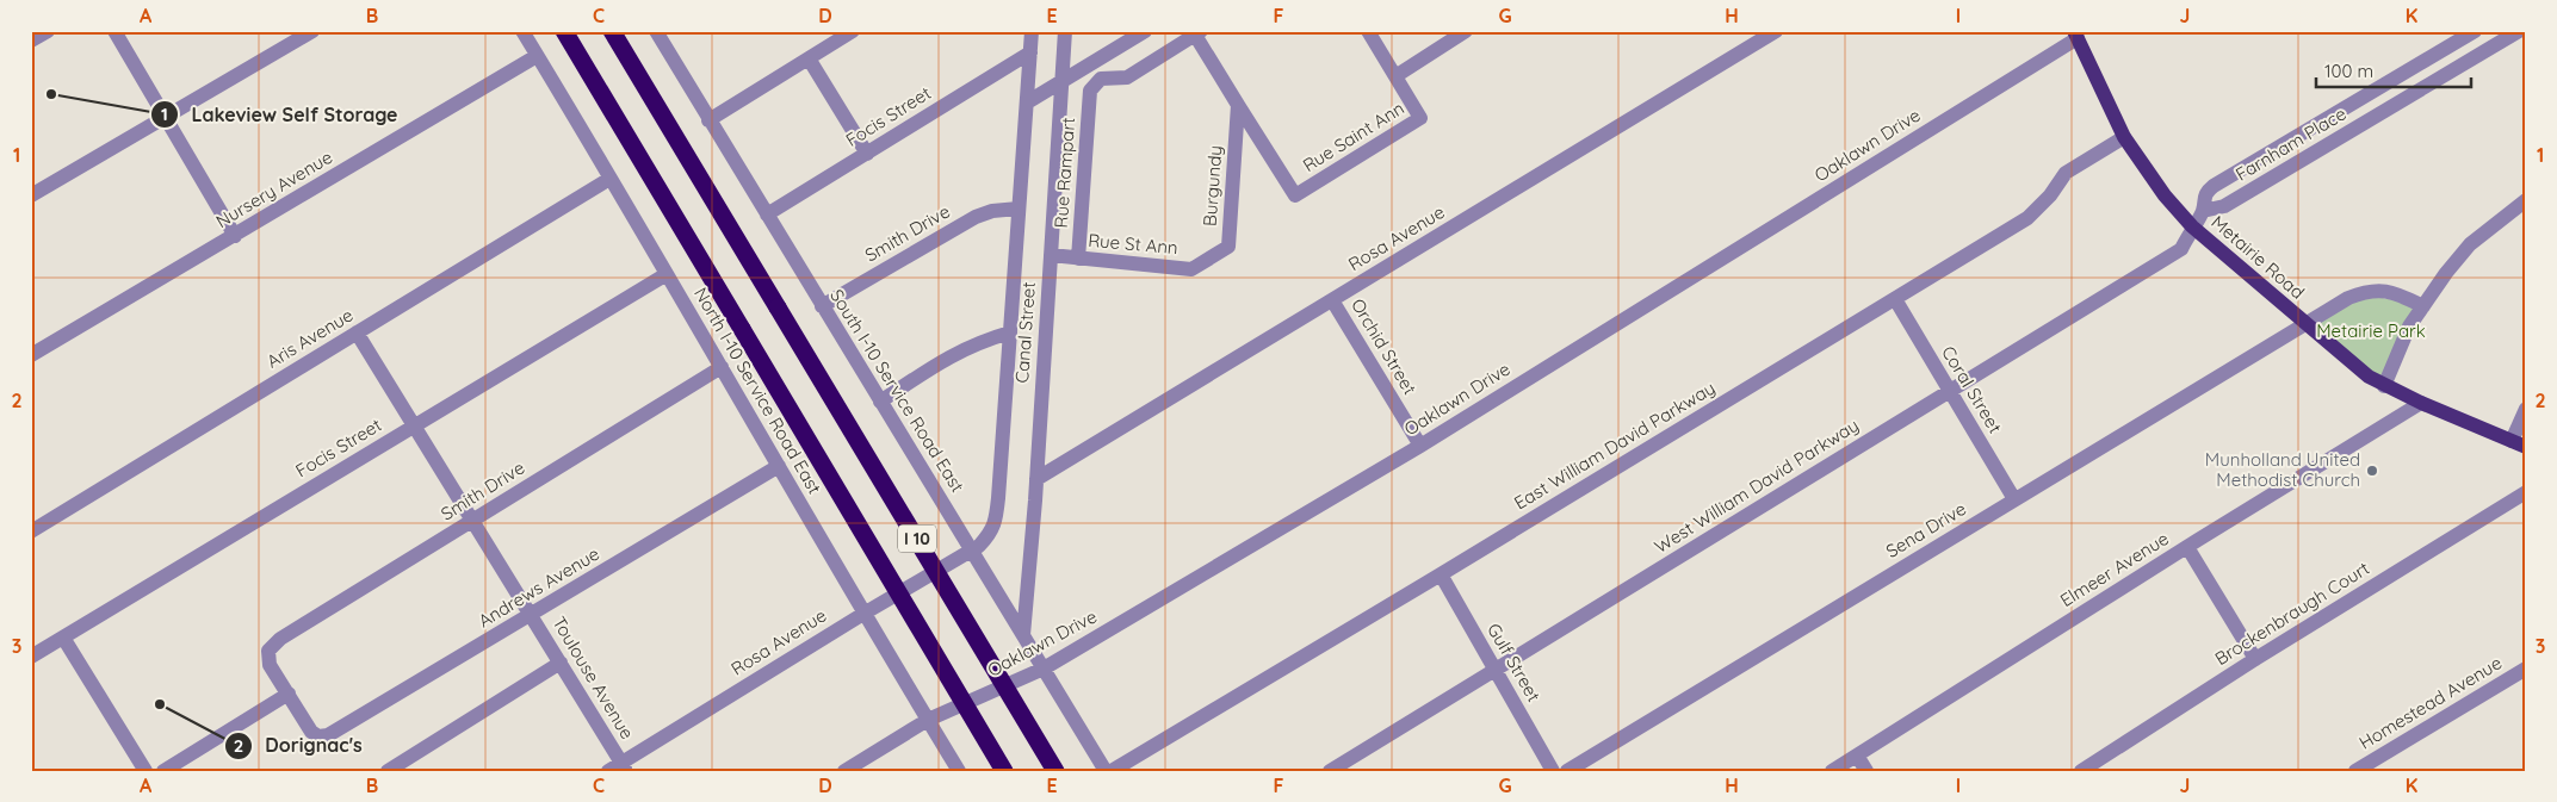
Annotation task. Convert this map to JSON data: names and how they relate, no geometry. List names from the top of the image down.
{
  "streets": {
    "highway": ["I 10"],
    "main road": ["Metairie Road"],
    "street": [
      "Focis Street",
      "Rue Saint Ann",
      "Farnham Place",
      "Oaklawn Drive",
      "Rue Rampart",
      "Burgundy",
      "Nursery Avenue",
      "Smith Drive",
      "Rosa Avenue",
      "Rue St Ann",
      "Canal Street",
      "Aris Avenue",
      "Orchid Street",
      "Coral Street",
      "North I-10 Service Road East",
      "South I-10 Service Road East",
      "East William David Parkway",
      "West William David Parkway",
      "Sena Drive",
      "Elmeer Avenue",
      "Andrews Avenue",
      "Brockenbraugh Court",
      "Gulf Street",
      "Toulouse Avenue",
      "Homestead Avenue"
    ]
  },
  "crossings": [
    ["Focis Street", "Canal Street"],
    ["Focis Street", "North I-10 Service Road East"],
    ["Focis Street", "South I-10 Service Road East"],
    ["Focis Street", "Toulouse Avenue"],
    ["Rue Saint Ann", "Burgundy"],
    ["Farnham Place", "Metairie Road"],
    ["Farnham Place", "West William David Parkway"],
    ["Oaklawn Drive", "Metairie Road"],
    ["Oaklawn Drive", "Orchid Street"],
    ["Oaklawn Drive", "North I-10 Service Road East"],
    ["Oaklawn Drive", "South I-10 Service Road East"],
    ["Rue Rampart", "Rue St Ann"],
    ["Burgundy", "Rue St Ann"],
    ["Nursery Avenue", "North I-10 Service Road East"],
    ["Smith Drive", "Canal Street"],
    ["Smith Drive", "North I-10 Service Road East"],
    ["Smith Drive", "South I-10 Service Road East"],
    ["Smith Drive", "Andrews Avenue"],
    ["Smith Drive", "Toulouse Avenue"],
    ["Rosa Avenue", "Canal Street"],
    ["Rosa Avenue", "Orchid Street"],
    ["Rosa Avenue", "North I-10 Service Road East"],
    ["Rosa Avenue", "South I-10 Service Road East"],
    ["Rosa Avenue", "Toulouse Avenue"],
    ["Rue St Ann", "Canal Street"],
    ["Metairie Road", "East William David Parkway"],
    ["Metairie Road", "West William David Parkway"],
    ["Metairie Road", "Sena Drive"],
    ["Metairie Road", "Elmeer Avenue"],
    ["Canal Street", "South I-10 Service Road East"],
    ["Aris Avenue", "North I-10 Service Road East"],
    ["Aris Avenue", "Toulouse Avenue"],
    ["Coral Street", "East William David Parkway"],
    ["Coral Street", "West William David Parkway"],
    ["Coral Street", "Sena Drive"],
    ["North I-10 Service Road East", "Andrews Avenue"],
    ["East William David Parkway", "Gulf Street"],
    ["West William David Parkway", "Gulf Street"],
    ["Andrews Avenue", "Toulouse Avenue"]
  ],
  "parks": ["Metairie Park"],
  "places": ["Lakeview Self Storage", "Munholland United Methodist Church", "Dorignac's"],
  "scale_bar": "100 m",
  "grid": {
    "columns": [
      "A",
      "B",
      "C",
      "D",
      "E",
      "F",
      "G",
      "H",
      "I",
      "J",
      "K"
    ],
    "rows": ["1", "2", "3"]
  }
}
